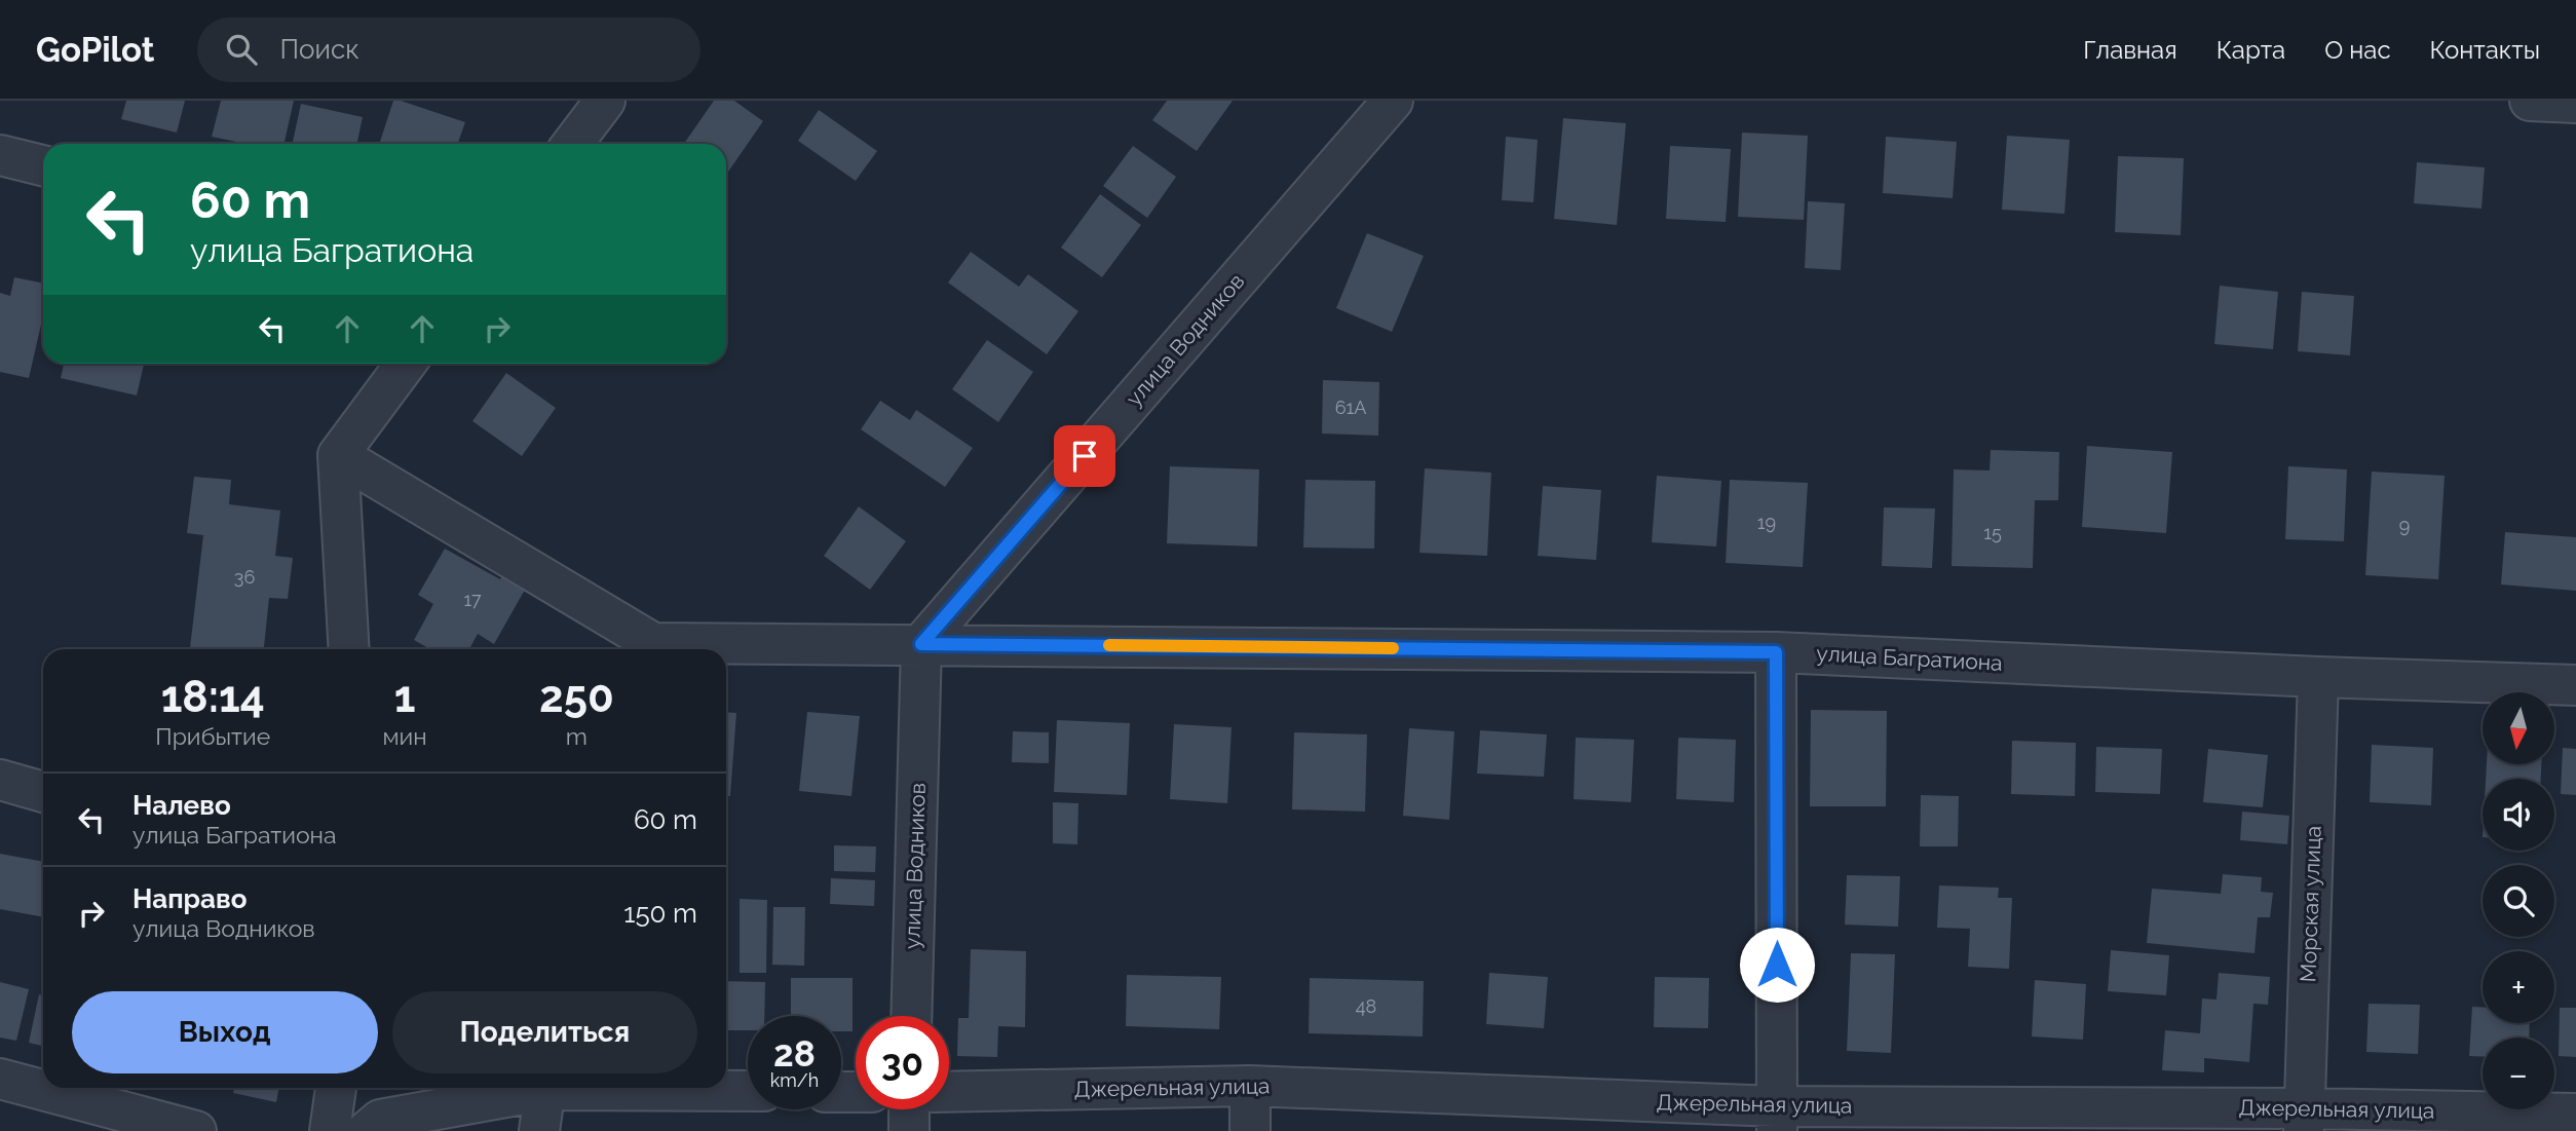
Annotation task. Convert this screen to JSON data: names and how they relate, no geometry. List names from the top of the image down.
{
  "streets": {
    "street": [
      "улица Водников",
      "улица Багратиона",
      "Морская улица",
      "Джерельная улица"
    ]
  },
  "crossings": [
    ["улица Водников", "улица Багратиона"],
    ["улица Багратиона", "Морская улица"],
    ["Морская улица", "Джерельная улица"]
  ],
  "house_numbers": [
    "61А",
    "19",
    "9",
    "15",
    "36",
    "17",
    "48"
  ],
  "north": "bottom",
  "page": {
    "header": "GoPilot",
    "search": "Поиск",
    "nav": [
      "Главная",
      "Карта",
      "О нас",
      "Контакты"
    ],
    "turn": ["60 m", "улица Багратиона"],
    "eta": [
      "18:14",
      "Прибытие",
      "1",
      "мин",
      "250",
      "m"
    ],
    "map_buttons": ["+", "−"],
    "list": [
      {
        "name": "Налево",
        "note": "улица Багратиона",
        "value": "60 m"
      },
      {
        "name": "Направо",
        "note": "улица Водников",
        "value": "150 m"
      }
    ],
    "buttons": ["Выход", "Поделиться"],
    "speed": "28 km/h",
    "limit": "30"
  }
}
